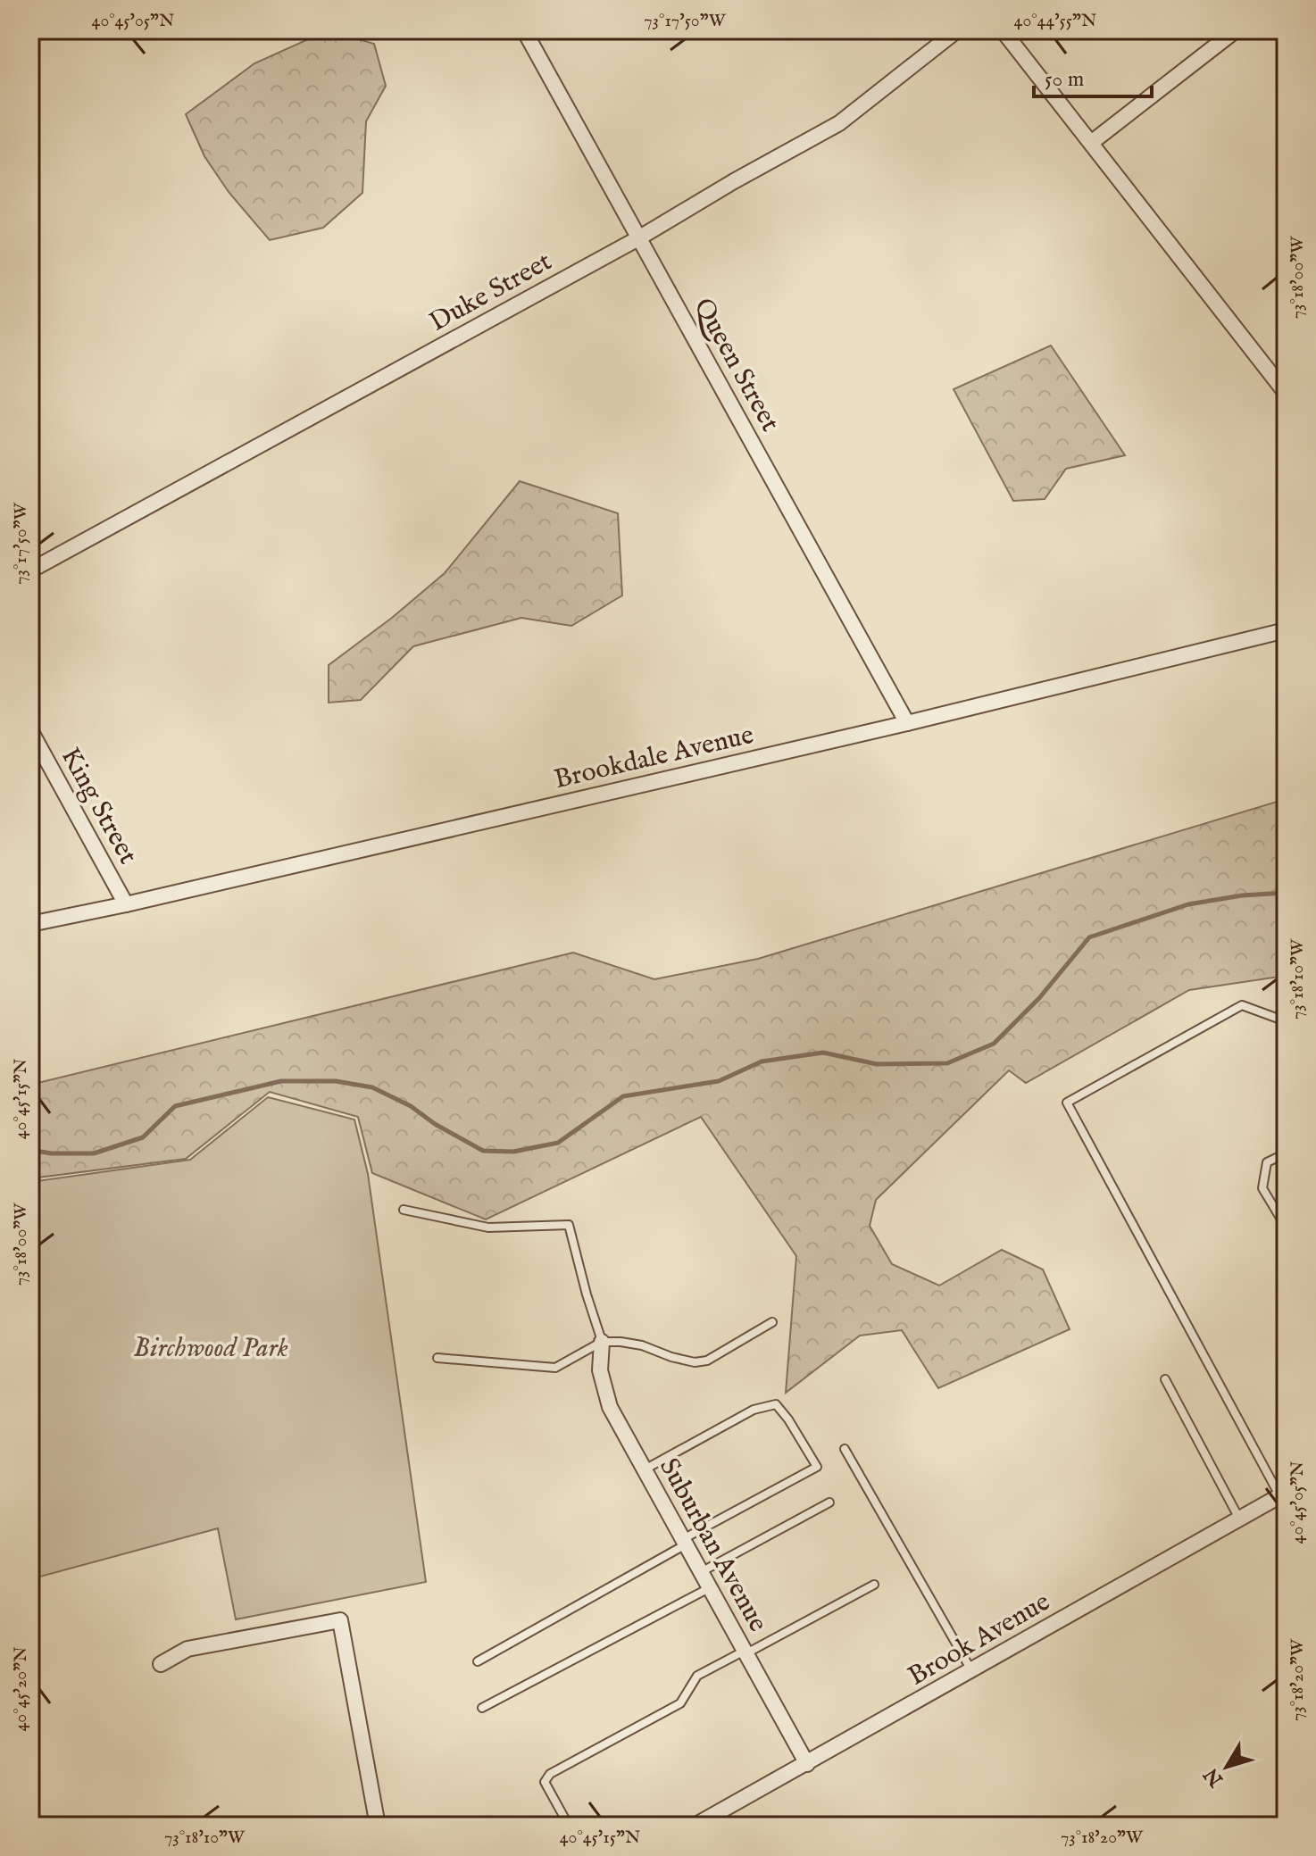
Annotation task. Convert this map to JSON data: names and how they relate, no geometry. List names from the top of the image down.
{
  "streets": {
    "street": [
      "Duke Street",
      "Queen Street",
      "Brookdale Avenue",
      "King Street",
      "Suburban Avenue",
      "Brook Avenue"
    ]
  },
  "crossings": [
    ["Duke Street", "Queen Street"],
    ["Queen Street", "Brookdale Avenue"],
    ["Brookdale Avenue", "King Street"],
    ["Suburban Avenue", "Brook Avenue"]
  ],
  "parks": ["Birchwood Park"],
  "scale_bar": "50 m",
  "north": "bottom left",
  "coordinates": [
    "40°45'05\"N",
    "73°17'50\"W",
    "40°44'55\"N",
    "73°18'00\"W",
    "73°18'10\"W",
    "40°45'15\"N",
    "73°18'20\"W",
    "40°45'20\"N"
  ]
}
